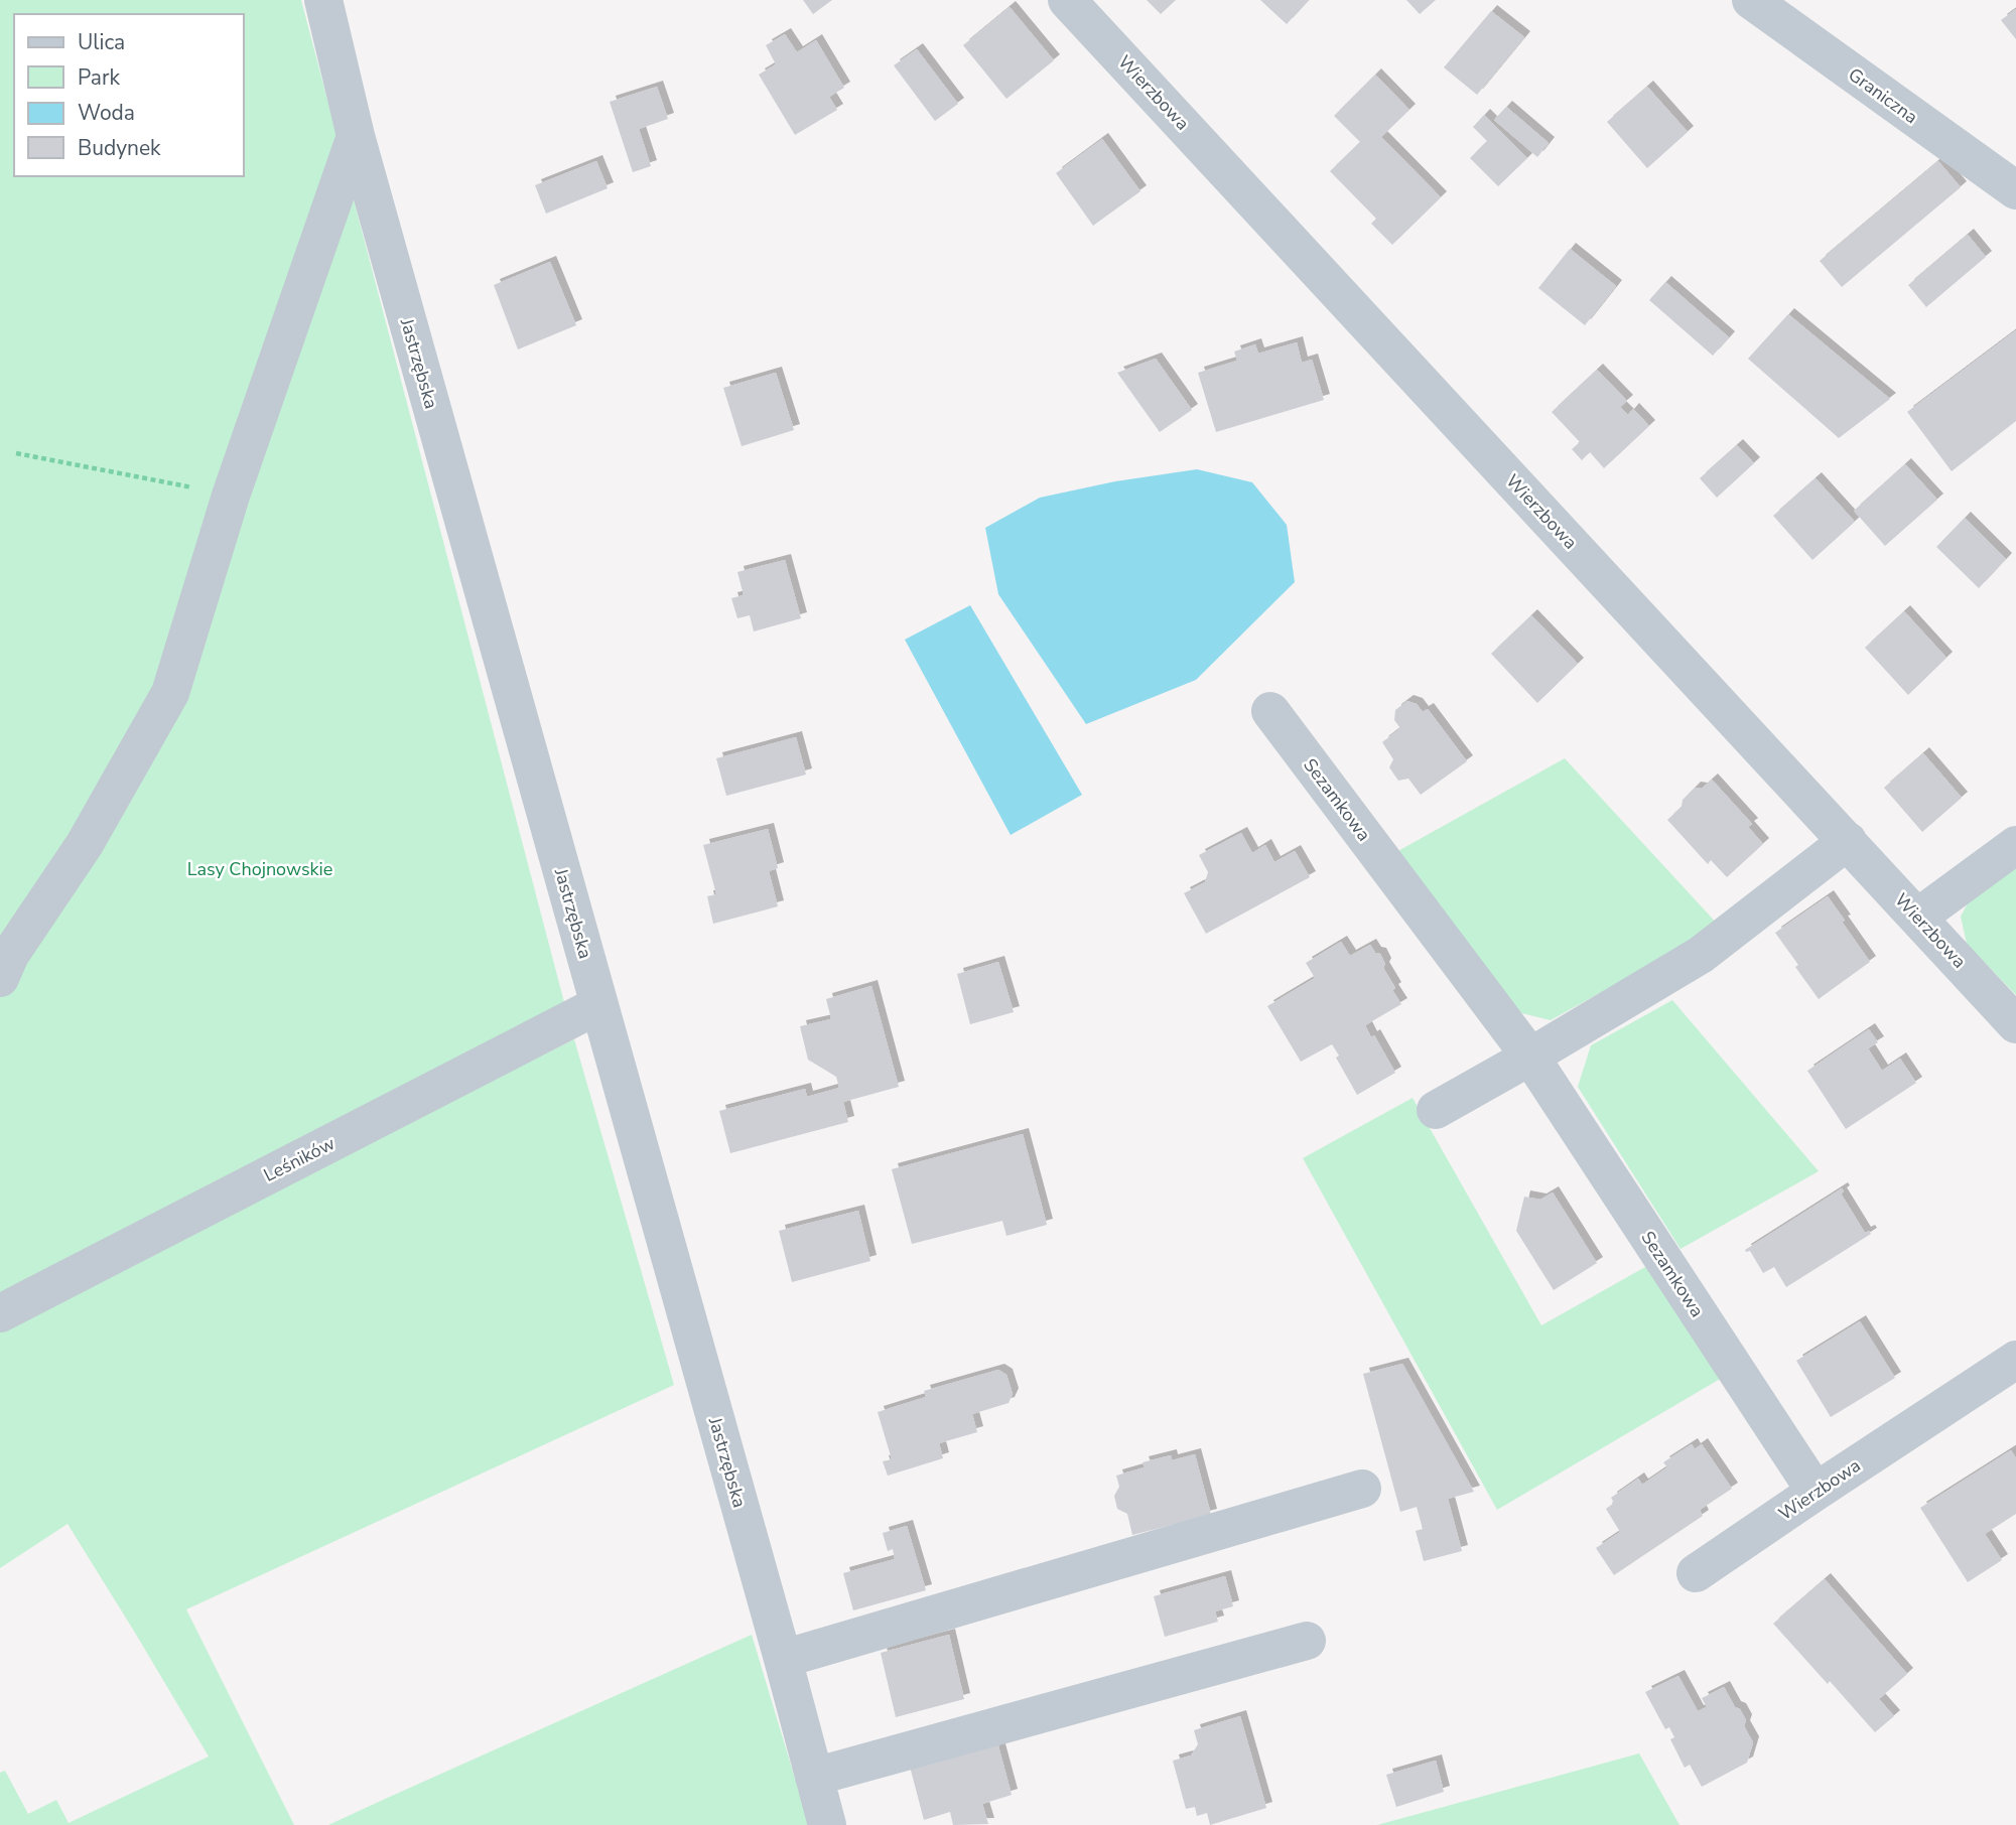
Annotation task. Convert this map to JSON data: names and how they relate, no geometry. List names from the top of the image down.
{
  "streets": {
    "street": [
      "Wierzbowa",
      "Graniczna",
      "Jastrzębska",
      "Sezamkowa",
      "Leśników"
    ]
  },
  "crossings": [
    ["Wierzbowa", "Sezamkowa"],
    ["Jastrzębska", "Leśników"]
  ],
  "parks": ["Lasy Chojnowskie"],
  "legend": [
    "Ulica",
    "Park",
    "Woda",
    "Budynek"
  ]
}
